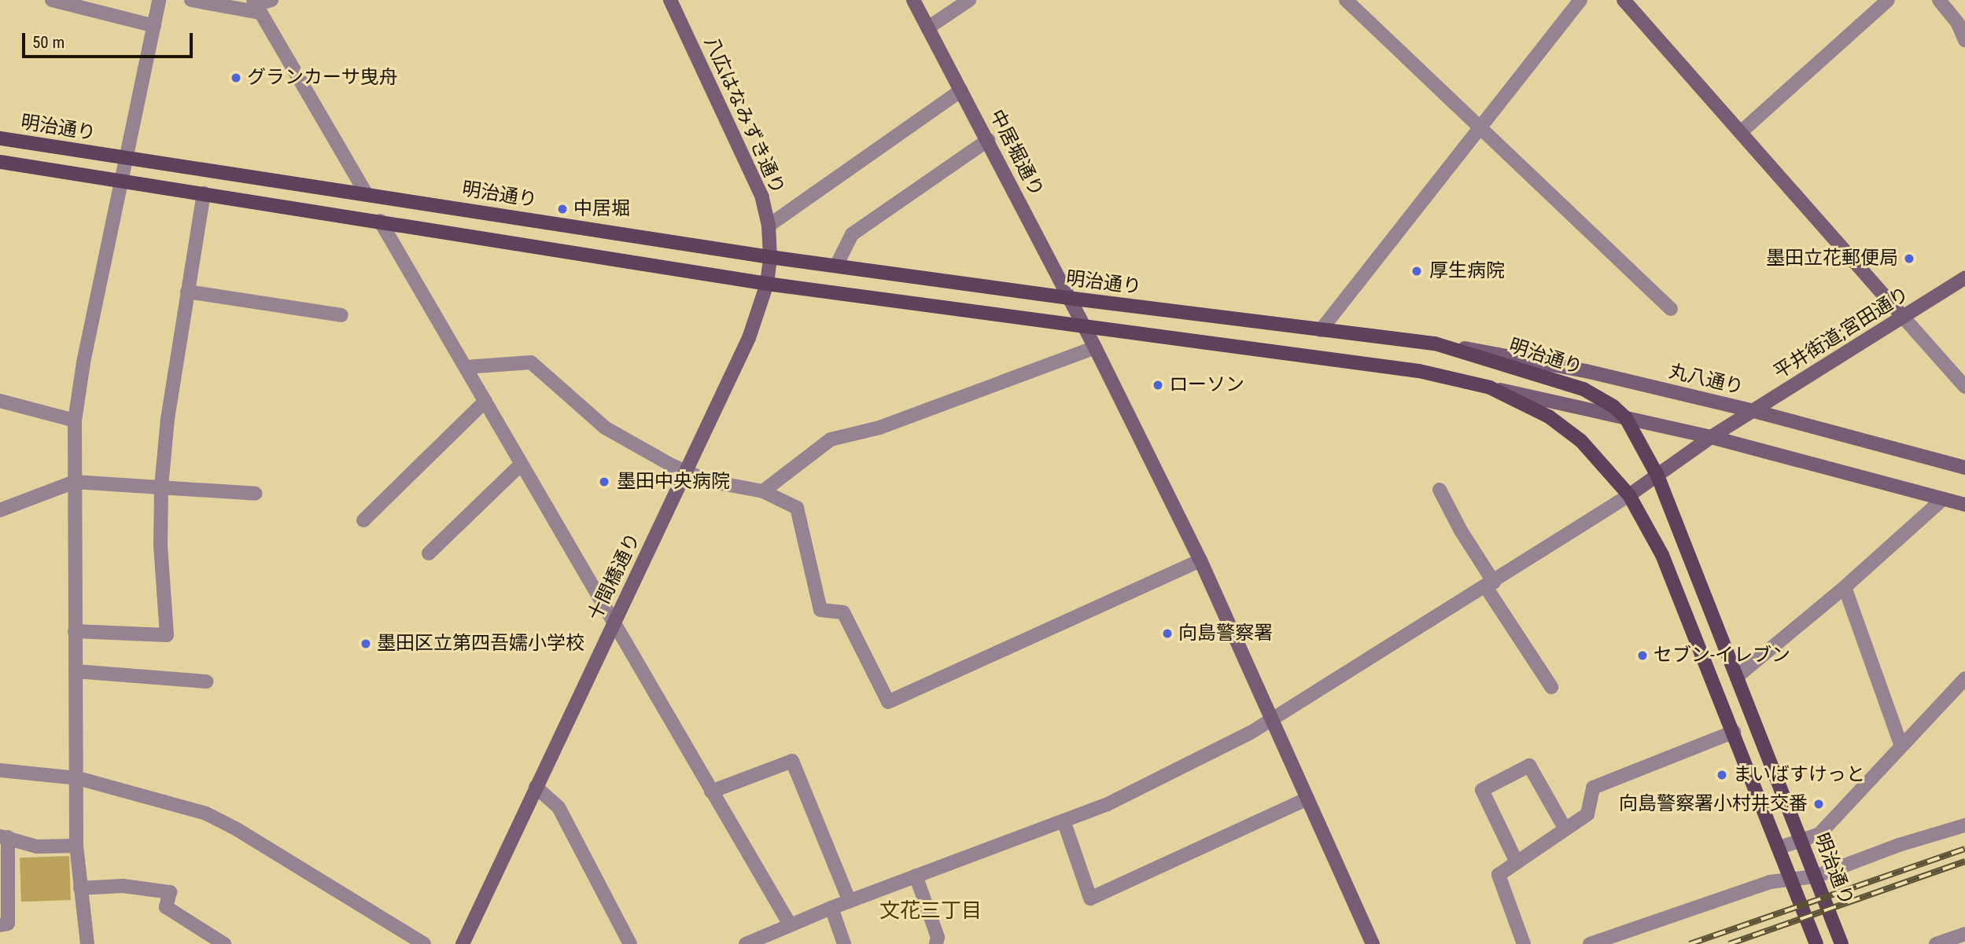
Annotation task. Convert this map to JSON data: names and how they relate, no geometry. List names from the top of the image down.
{
  "streets": {
    "main road": ["明治通り"],
    "street": [
      "八広はなみずき通り",
      "中居堀通り",
      "平井街道;宮田通り",
      "丸八通り",
      "十間橋通り"
    ]
  },
  "crossings": [
    ["八広はなみずき通り", "明治通り"],
    ["八広はなみずき通り", "十間橋通り"],
    ["明治通り", "中居堀通り"],
    ["明治通り", "平井街道;宮田通り"],
    ["明治通り", "丸八通り"],
    ["平井街道;宮田通り", "丸八通り"]
  ],
  "districts": ["文花三丁目"],
  "places": [
    "グランカーサ曳舟",
    "中居堀",
    "墨田立花郵便局",
    "厚生病院",
    "ローソン",
    "墨田中央病院",
    "向島警察署",
    "墨田区立第四吾嬬小学校",
    "セブン-イレブン",
    "まいばすけっと",
    "向島警察署小村井交番"
  ],
  "scale_bar": "50 m"
}
